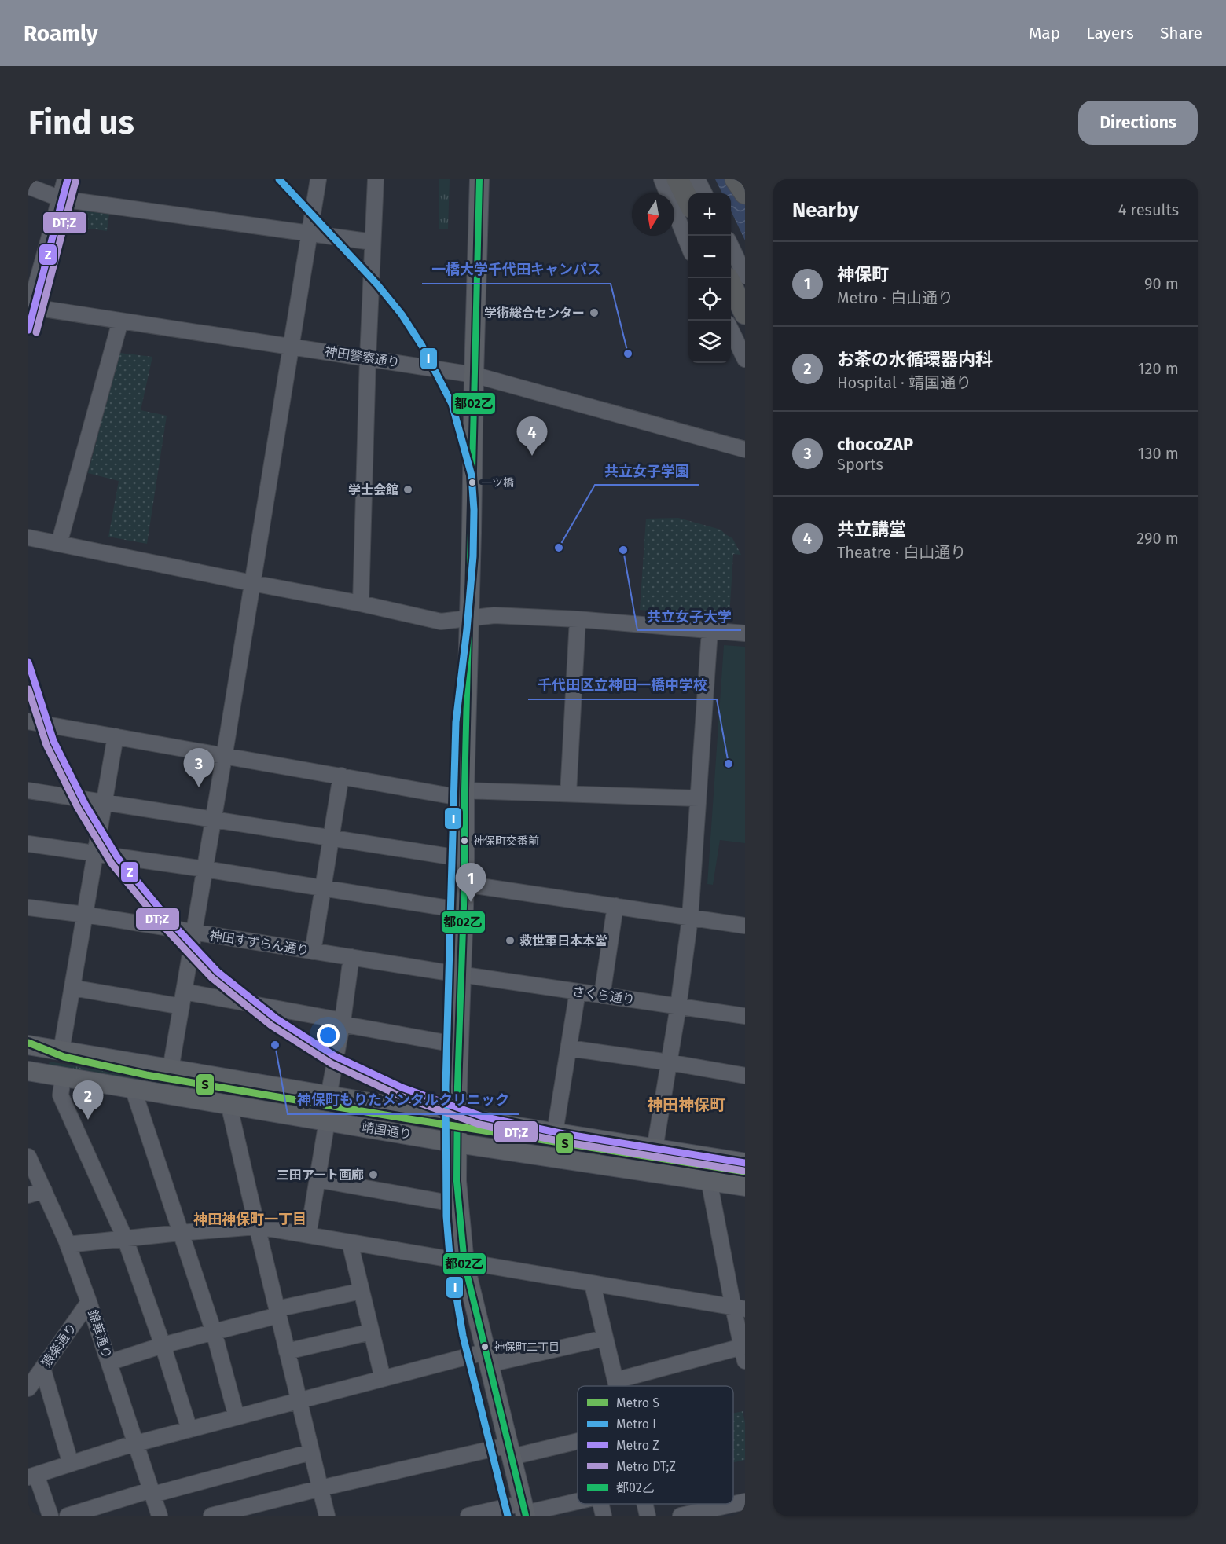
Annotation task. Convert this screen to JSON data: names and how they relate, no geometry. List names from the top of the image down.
{
  "streets": {
    "main road": ["靖国通り"],
    "street": [
      "神田警察通り",
      "神田すずらん通り",
      "さくら通り",
      "錦華通り",
      "猿楽通り"
    ]
  },
  "crossings": [
    ["神田すずらん通り", "さくら通り"],
    ["錦華通り", "猿楽通り"]
  ],
  "districts": ["神田神保町", "神田神保町一丁目"],
  "places": [
    "学術総合センター",
    "一橋大学千代田キャンパス",
    "一ツ橋",
    "学士会館",
    "共立女子学園",
    "共立女子大学",
    "千代田区立神田一橋中学校",
    "神保町交番前",
    "救世軍日本本営",
    "神保町もりたメンタルクリニック",
    "三田アート画廊",
    "神保町二丁目"
  ],
  "lines": [
    "metro line I",
    "metro line Z",
    "transit line 都02乙",
    "metro line DT;Z",
    "metro line S"
  ],
  "legend": [
    "Metro S",
    "Metro I",
    "Metro Z",
    "Metro DT;Z",
    "都02乙"
  ],
  "north": "bottom",
  "page": {
    "header": "Roamly",
    "nav": ["Map", "Layers", "Share"],
    "buttons": "Directions",
    "title": "Find us",
    "heading": ["Nearby", "4 results"],
    "map_buttons": ["+", "−"],
    "list": [
      {
        "mark": "1",
        "name": "神保町",
        "note": "Metro · 白山通り",
        "value": "90 m"
      },
      {
        "mark": "2",
        "name": "お茶の水循環器内科",
        "note": "Hospital · 靖国通り",
        "value": "120 m"
      },
      {
        "mark": "3",
        "name": "chocoZAP",
        "note": "Sports",
        "value": "130 m"
      },
      {
        "mark": "4",
        "name": "共立講堂",
        "note": "Theatre · 白山通り",
        "value": "290 m"
      }
    ],
    "pins": [
      "4",
      "3",
      "1",
      "2"
    ]
  }
}
